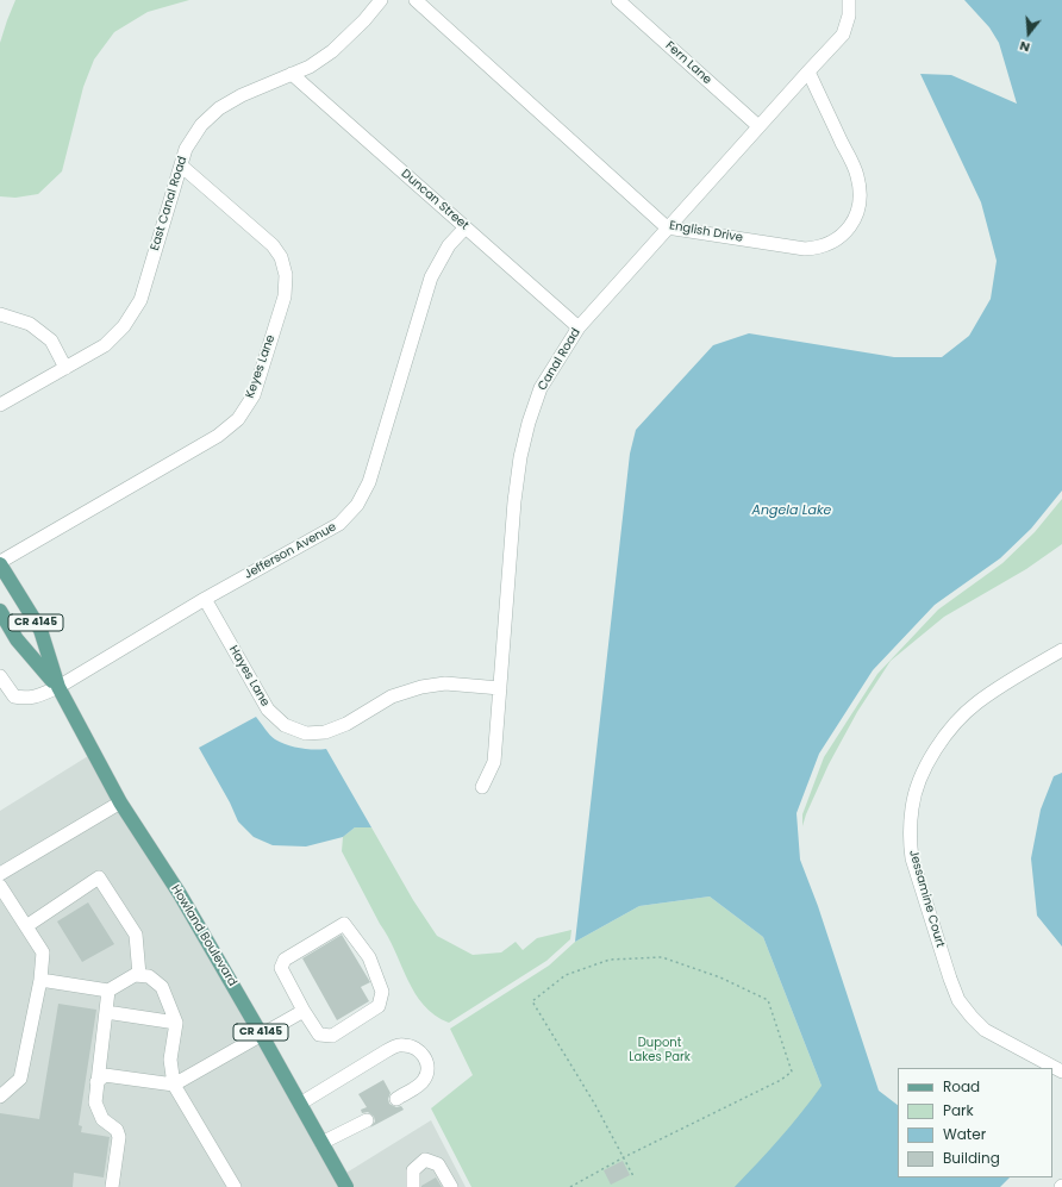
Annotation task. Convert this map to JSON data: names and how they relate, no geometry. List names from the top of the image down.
{
  "streets": {
    "main road": ["CR 4145", "Howland Boulevard"],
    "street": [
      "Fern Lane",
      "Duncan Street",
      "East Canal Road",
      "English Drive",
      "Canal Road",
      "Keyes Lane",
      "Jefferson Avenue",
      "Hayes Lane",
      "Jessamine Court"
    ]
  },
  "crossings": [
    ["Fern Lane", "Canal Road"],
    ["Duncan Street", "East Canal Road"],
    ["Duncan Street", "Canal Road"],
    ["Duncan Street", "Jefferson Avenue"],
    ["East Canal Road", "Keyes Lane"],
    ["English Drive", "Canal Road"],
    ["Canal Road", "Hayes Lane"],
    ["Keyes Lane", "Howland Boulevard"],
    ["Jefferson Avenue", "Hayes Lane"],
    ["Jefferson Avenue", "Howland Boulevard"]
  ],
  "water": ["Angela Lake"],
  "parks": ["Dupont Lakes Park"],
  "legend": [
    "Road",
    "Park",
    "Water",
    "Building"
  ],
  "north": "bottom"
}
